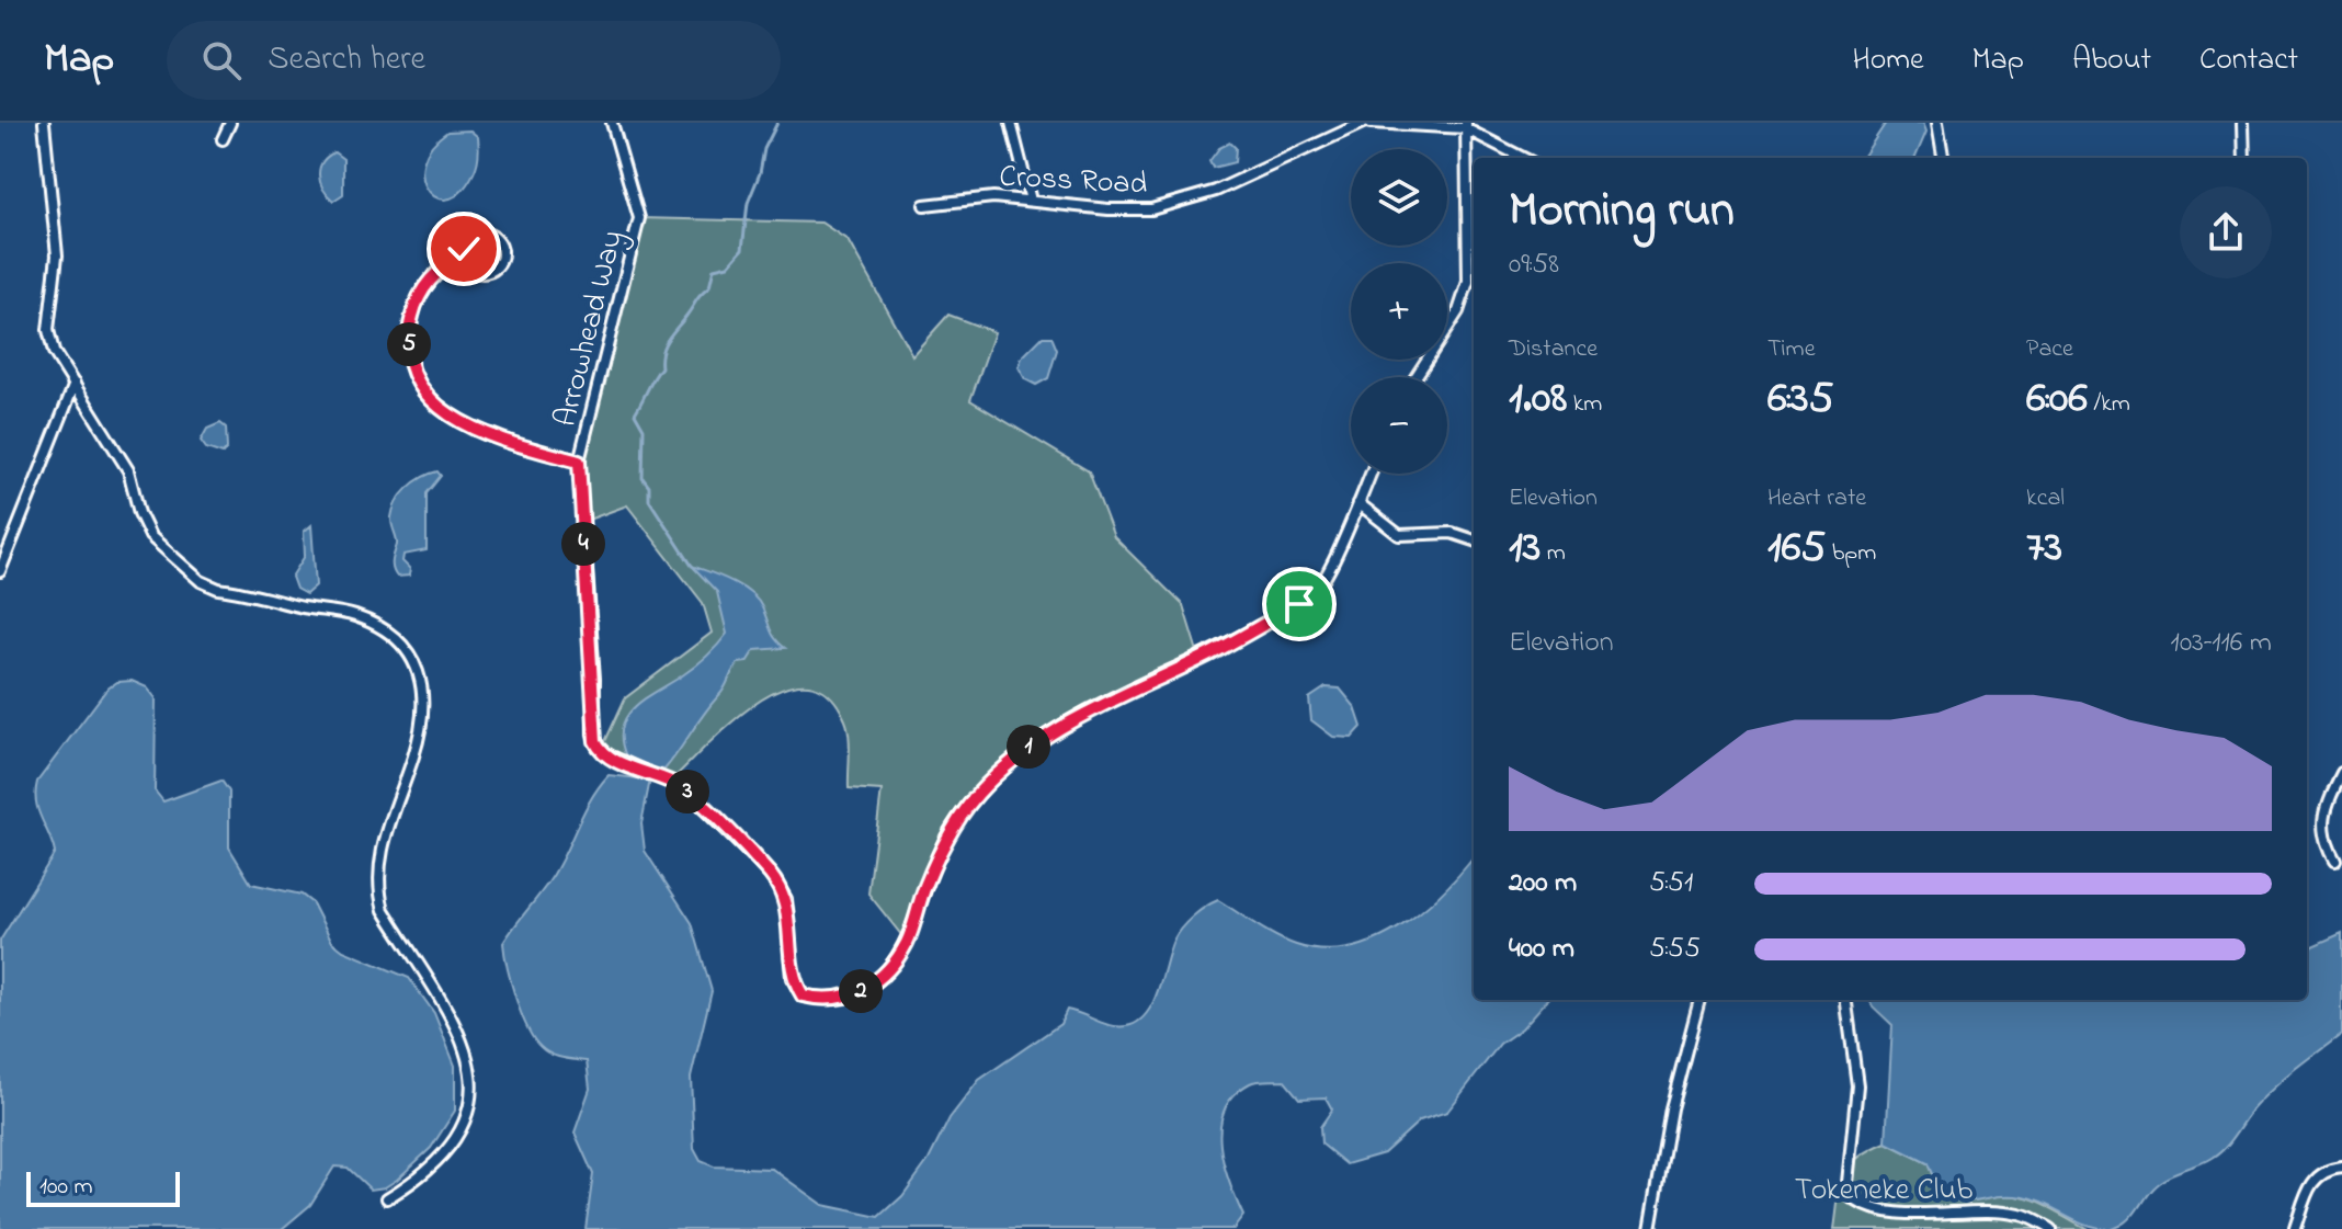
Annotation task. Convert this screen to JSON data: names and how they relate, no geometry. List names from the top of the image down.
{
  "streets": {
    "street": ["Cross Road", "Arrowhead Way"]
  },
  "parks": ["Tokeneke Club"],
  "scale_bar": "100 m",
  "page": {
    "header": "Map",
    "search": "Search here",
    "nav": [
      "Home",
      "Map",
      "About",
      "Contact"
    ],
    "map_buttons": ["+", "−"],
    "heading": ["Morning run", "09:58"],
    "stats": [
      ["Distance", "1.08 km"],
      ["Time", "6:35"],
      ["Pace", "6:06 /km"],
      ["Elevation", "13 m"],
      ["Heart rate", "165 bpm"],
      ["kcal", "73"]
    ],
    "pins": [
      "5",
      "4",
      "1",
      "3",
      "2"
    ],
    "chart": ["Elevation", "103–116 m"],
    "list": [
      {
        "name": "200 m",
        "note": "5:51"
      },
      {
        "name": "400 m",
        "note": "5:55"
      }
    ],
    "scale": "100 m"
  }
}
